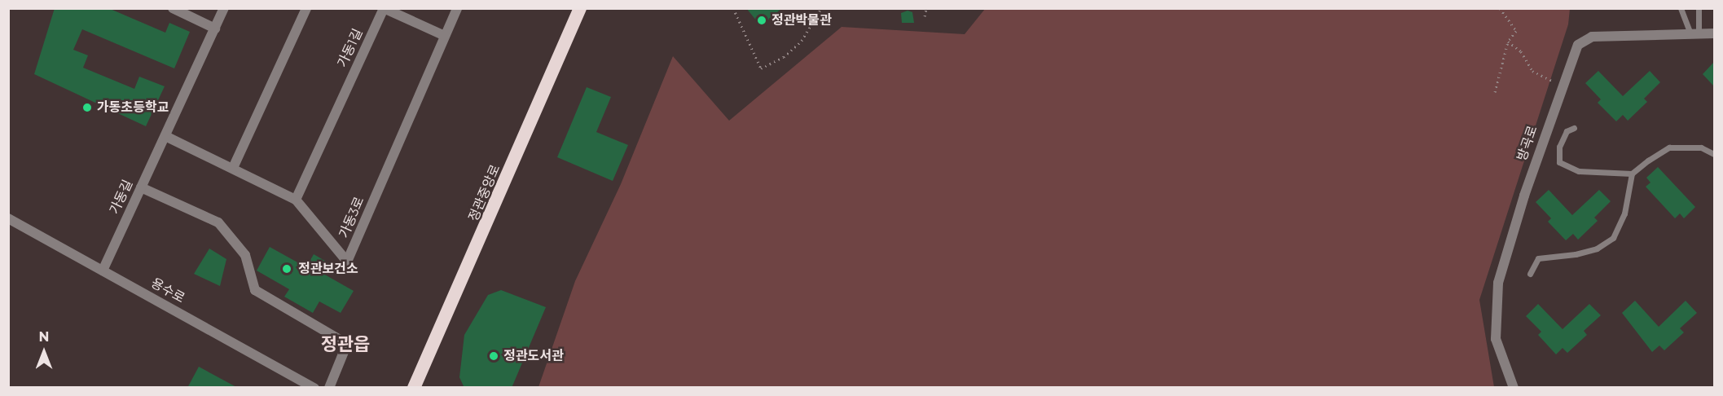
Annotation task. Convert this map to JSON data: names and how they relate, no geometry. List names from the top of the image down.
{
  "streets": {
    "highway": ["정관중앙로"],
    "street": [
      "가동1길",
      "방곡로",
      "가동길",
      "가동3로",
      "용수로"
    ]
  },
  "crossings": [
    ["가동1길", "가동3로"],
    ["가동길", "용수로"]
  ],
  "districts": ["정관읍"],
  "places": [
    "정관박물관",
    "가동초등학교",
    "정관보건소",
    "정관도서관"
  ],
  "north": "top"
}
